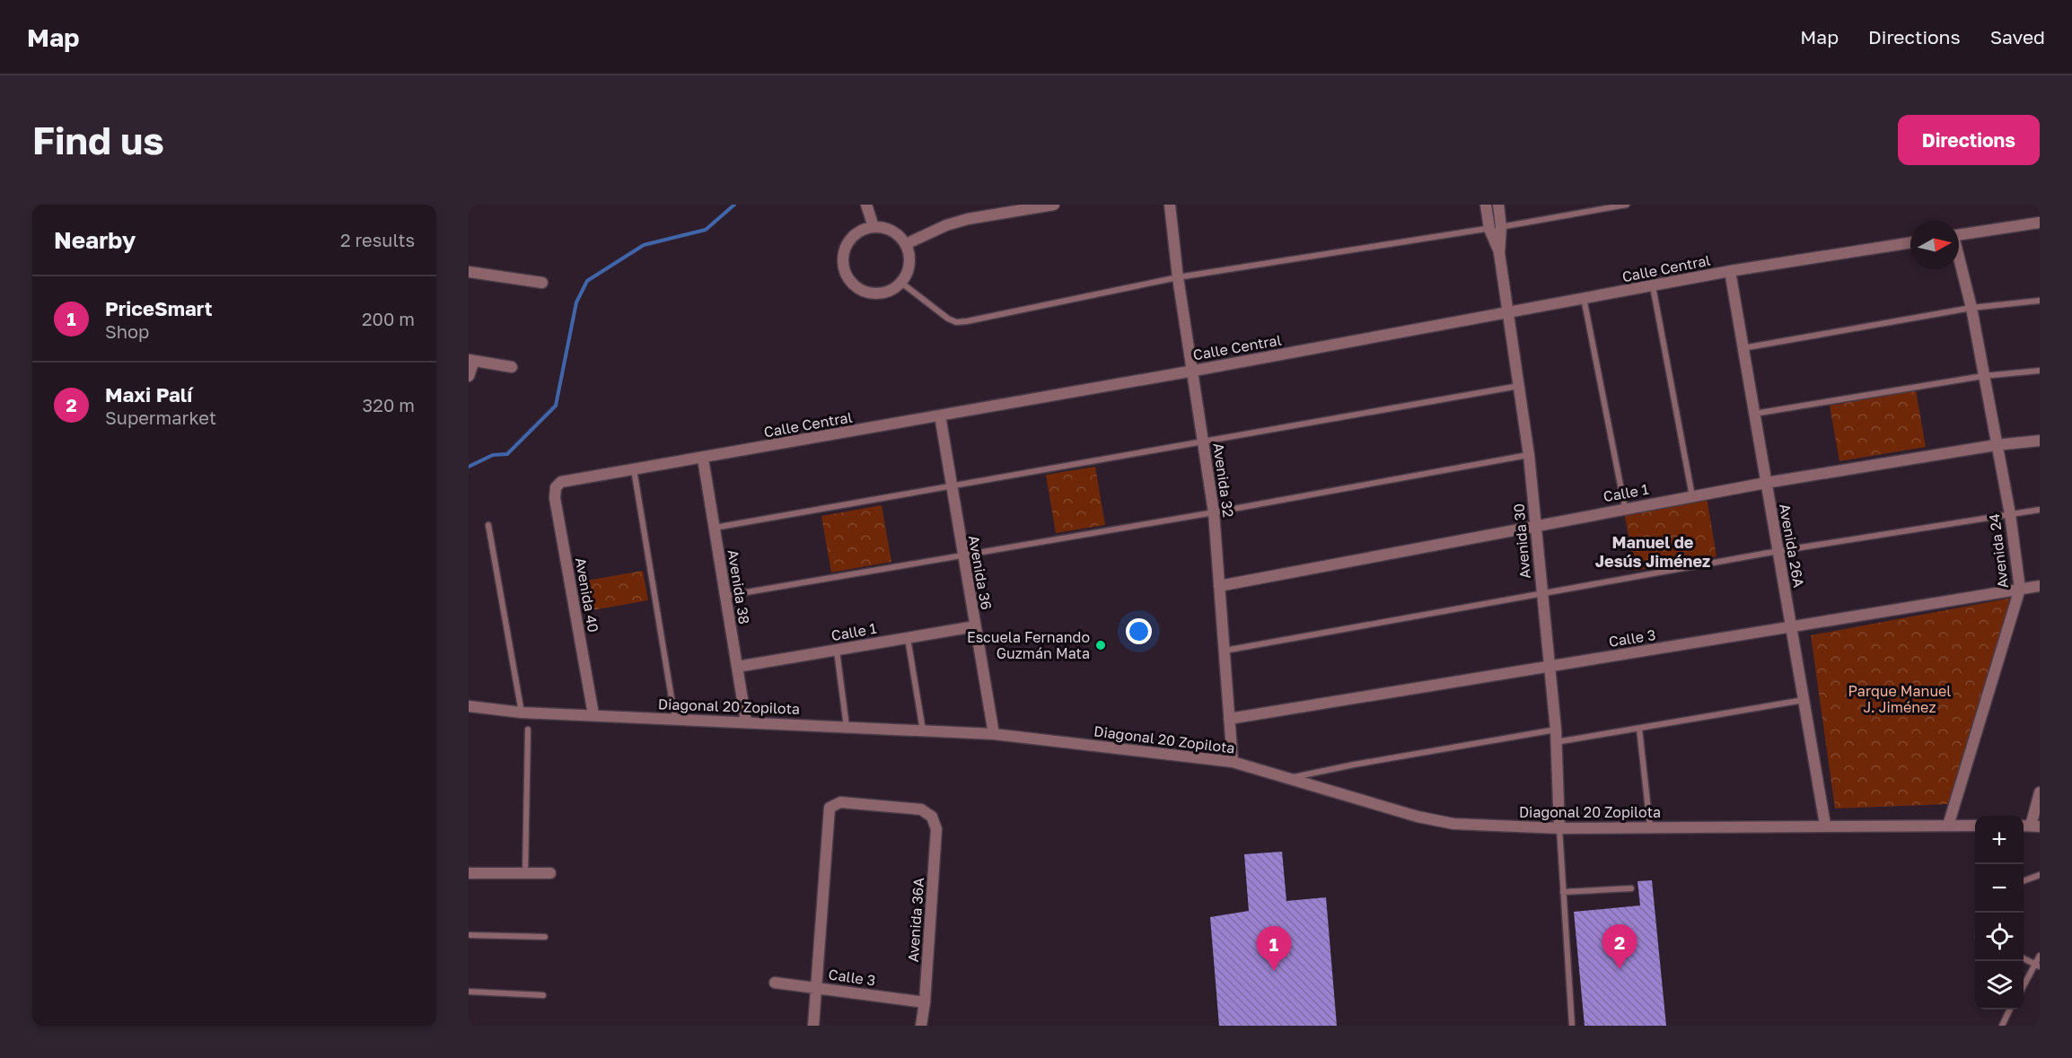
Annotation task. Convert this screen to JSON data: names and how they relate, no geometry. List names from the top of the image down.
{
  "streets": {
    "street": [
      "Calle Central",
      "Avenida 32",
      "Calle 1",
      "Avenida 30",
      "Avenida 26A",
      "Avenida 24",
      "Avenida 36",
      "Avenida 38",
      "Avenida 40",
      "Calle 3",
      "Diagonal 20 Zopilota",
      "Avenida 36A"
    ]
  },
  "crossings": [
    ["Calle Central", "Avenida 32"],
    ["Calle Central", "Avenida 30"],
    ["Calle Central", "Avenida 26A"],
    ["Calle Central", "Avenida 36"],
    ["Calle Central", "Avenida 38"],
    ["Calle Central", "Avenida 40"],
    ["Avenida 32", "Calle 1"],
    ["Avenida 32", "Calle 3"],
    ["Avenida 32", "Diagonal 20 Zopilota"],
    ["Calle 1", "Avenida 30"],
    ["Calle 1", "Avenida 26A"],
    ["Calle 1", "Avenida 24"],
    ["Calle 1", "Avenida 36"],
    ["Calle 1", "Avenida 38"],
    ["Avenida 30", "Calle 3"],
    ["Avenida 30", "Diagonal 20 Zopilota"],
    ["Avenida 26A", "Calle 3"],
    ["Avenida 26A", "Diagonal 20 Zopilota"],
    ["Avenida 24", "Calle 3"],
    ["Avenida 24", "Diagonal 20 Zopilota"],
    ["Avenida 36", "Diagonal 20 Zopilota"],
    ["Avenida 38", "Diagonal 20 Zopilota"],
    ["Avenida 40", "Diagonal 20 Zopilota"],
    ["Calle 3", "Avenida 36A"]
  ],
  "districts": ["Manuel de Jesús Jiménez"],
  "parks": ["Parque Manuel J. Jiménez"],
  "places": ["Escuela Fernando Guzmán Mata"],
  "north": "right",
  "page": {
    "header": "Map",
    "nav": ["Map", "Directions", "Saved"],
    "buttons": "Directions",
    "title": "Find us",
    "heading": ["Nearby", "2 results"],
    "list": [
      {
        "mark": "1",
        "name": "PriceSmart",
        "note": "Shop",
        "value": "200 m"
      },
      {
        "mark": "2",
        "name": "Maxi Palí",
        "note": "Supermarket",
        "value": "320 m"
      }
    ],
    "map_buttons": ["+", "−"],
    "pins": ["2", "1"]
  }
}
